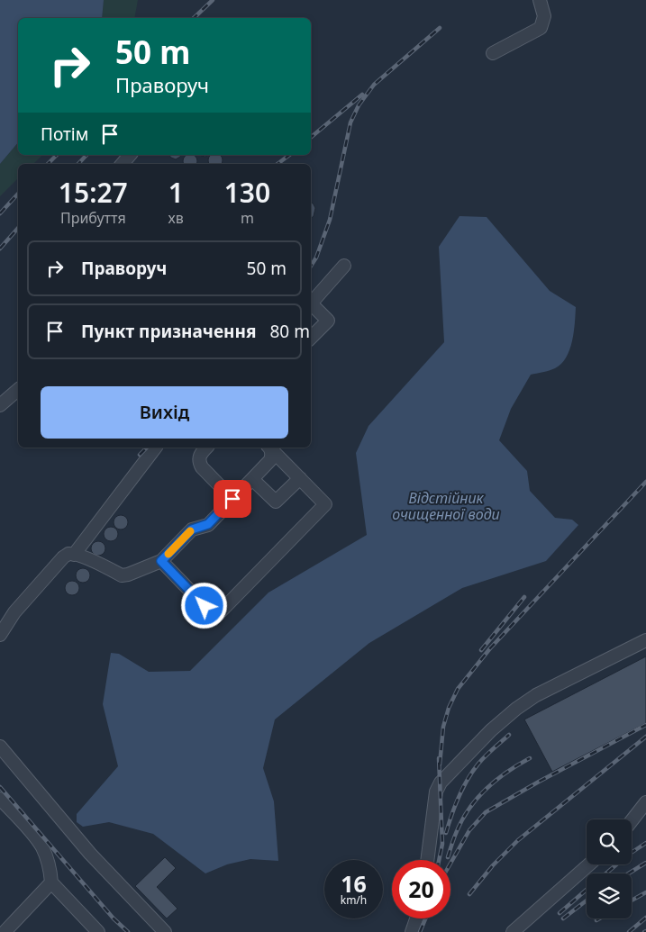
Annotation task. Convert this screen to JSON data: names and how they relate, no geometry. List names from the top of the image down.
{
  "water": ["Відстійник очищенної води"],
  "page": {
    "turn": ["50 m", "Праворуч"],
    "then": "Потім",
    "eta": [
      "15:27",
      "Прибуття",
      "1",
      "хв",
      "130",
      "m"
    ],
    "list": [
      {
        "name": "Праворуч",
        "value": "50 m"
      },
      {
        "name": "Пункт призначення",
        "value": "80 m"
      }
    ],
    "buttons": "Вихід",
    "speed": "16 km/h",
    "limit": "20"
  }
}
